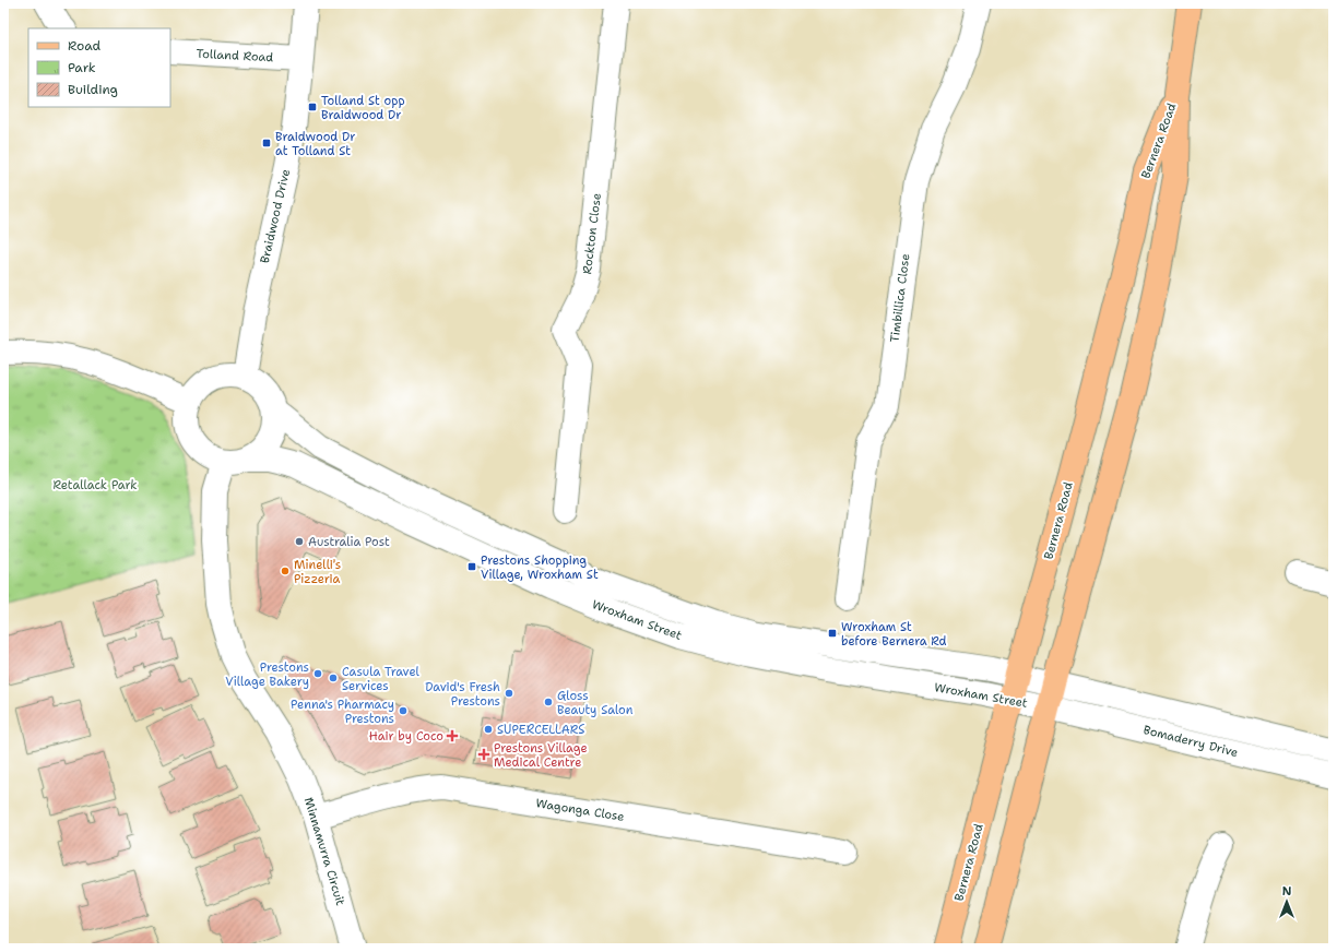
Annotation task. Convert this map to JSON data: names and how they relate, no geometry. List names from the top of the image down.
{
  "streets": {
    "main road": ["Bernera Road"],
    "street": [
      "Tolland Road",
      "Braidwood Drive",
      "Rockton Close",
      "Timbillica Close",
      "Wroxham Street",
      "Bomaderry Drive",
      "Wagonga Close",
      "Minnamurra Circuit"
    ]
  },
  "crossings": [
    ["Tolland Road", "Braidwood Drive"],
    ["Bernera Road", "Wroxham Street"],
    ["Bernera Road", "Bomaderry Drive"],
    ["Braidwood Drive", "Wroxham Street"],
    ["Braidwood Drive", "Minnamurra Circuit"],
    ["Wroxham Street", "Bomaderry Drive"],
    ["Wroxham Street", "Minnamurra Circuit"],
    ["Wagonga Close", "Minnamurra Circuit"]
  ],
  "parks": ["Retallack Park"],
  "places": {
    "transit": [
      "Tolland St opp Braidwood Dr",
      "Braidwood Dr at Tolland St",
      "Prestons Shopping Village, Wroxham St",
      "Wroxham St before Bernera Rd"
    ],
    "other": [
      "Australia Post",
      "Minelli's Pizzeria",
      "Prestons Village Bakery",
      "Casula Travel Services",
      "David's Fresh Prestons",
      "Gloss Beauty Salon",
      "Penna's Pharmacy Prestons",
      "SUPERCELLARS"
    ],
    "health": ["Hair by Coco", "Prestons Village Medical Centre"]
  },
  "legend": ["Road", "Park", "Building"],
  "north": "top"
}
